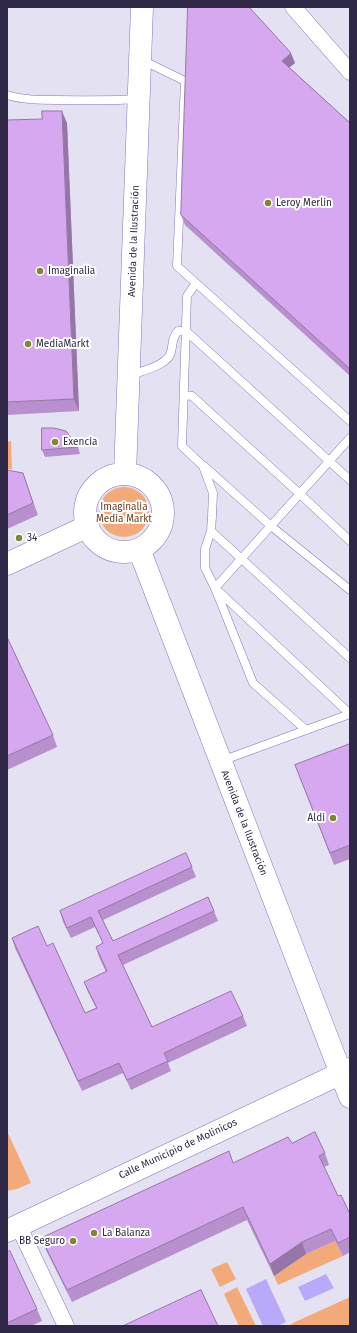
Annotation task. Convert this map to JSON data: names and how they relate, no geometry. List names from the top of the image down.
{
  "streets": {
    "street": ["Avenida de la Ilustración", "Calle Municipio de Molinicos"]
  },
  "crossings": [
    ["Avenida de la Ilustración", "Calle Municipio de Molinicos"]
  ],
  "parks": ["Imaginalia Media Markt"],
  "places": [
    "Leroy Merlin",
    "Imaginalia",
    "MediaMarkt",
    "Exencia",
    "34",
    "Aldi",
    "La Balanza",
    "BB Seguro"
  ]
}
